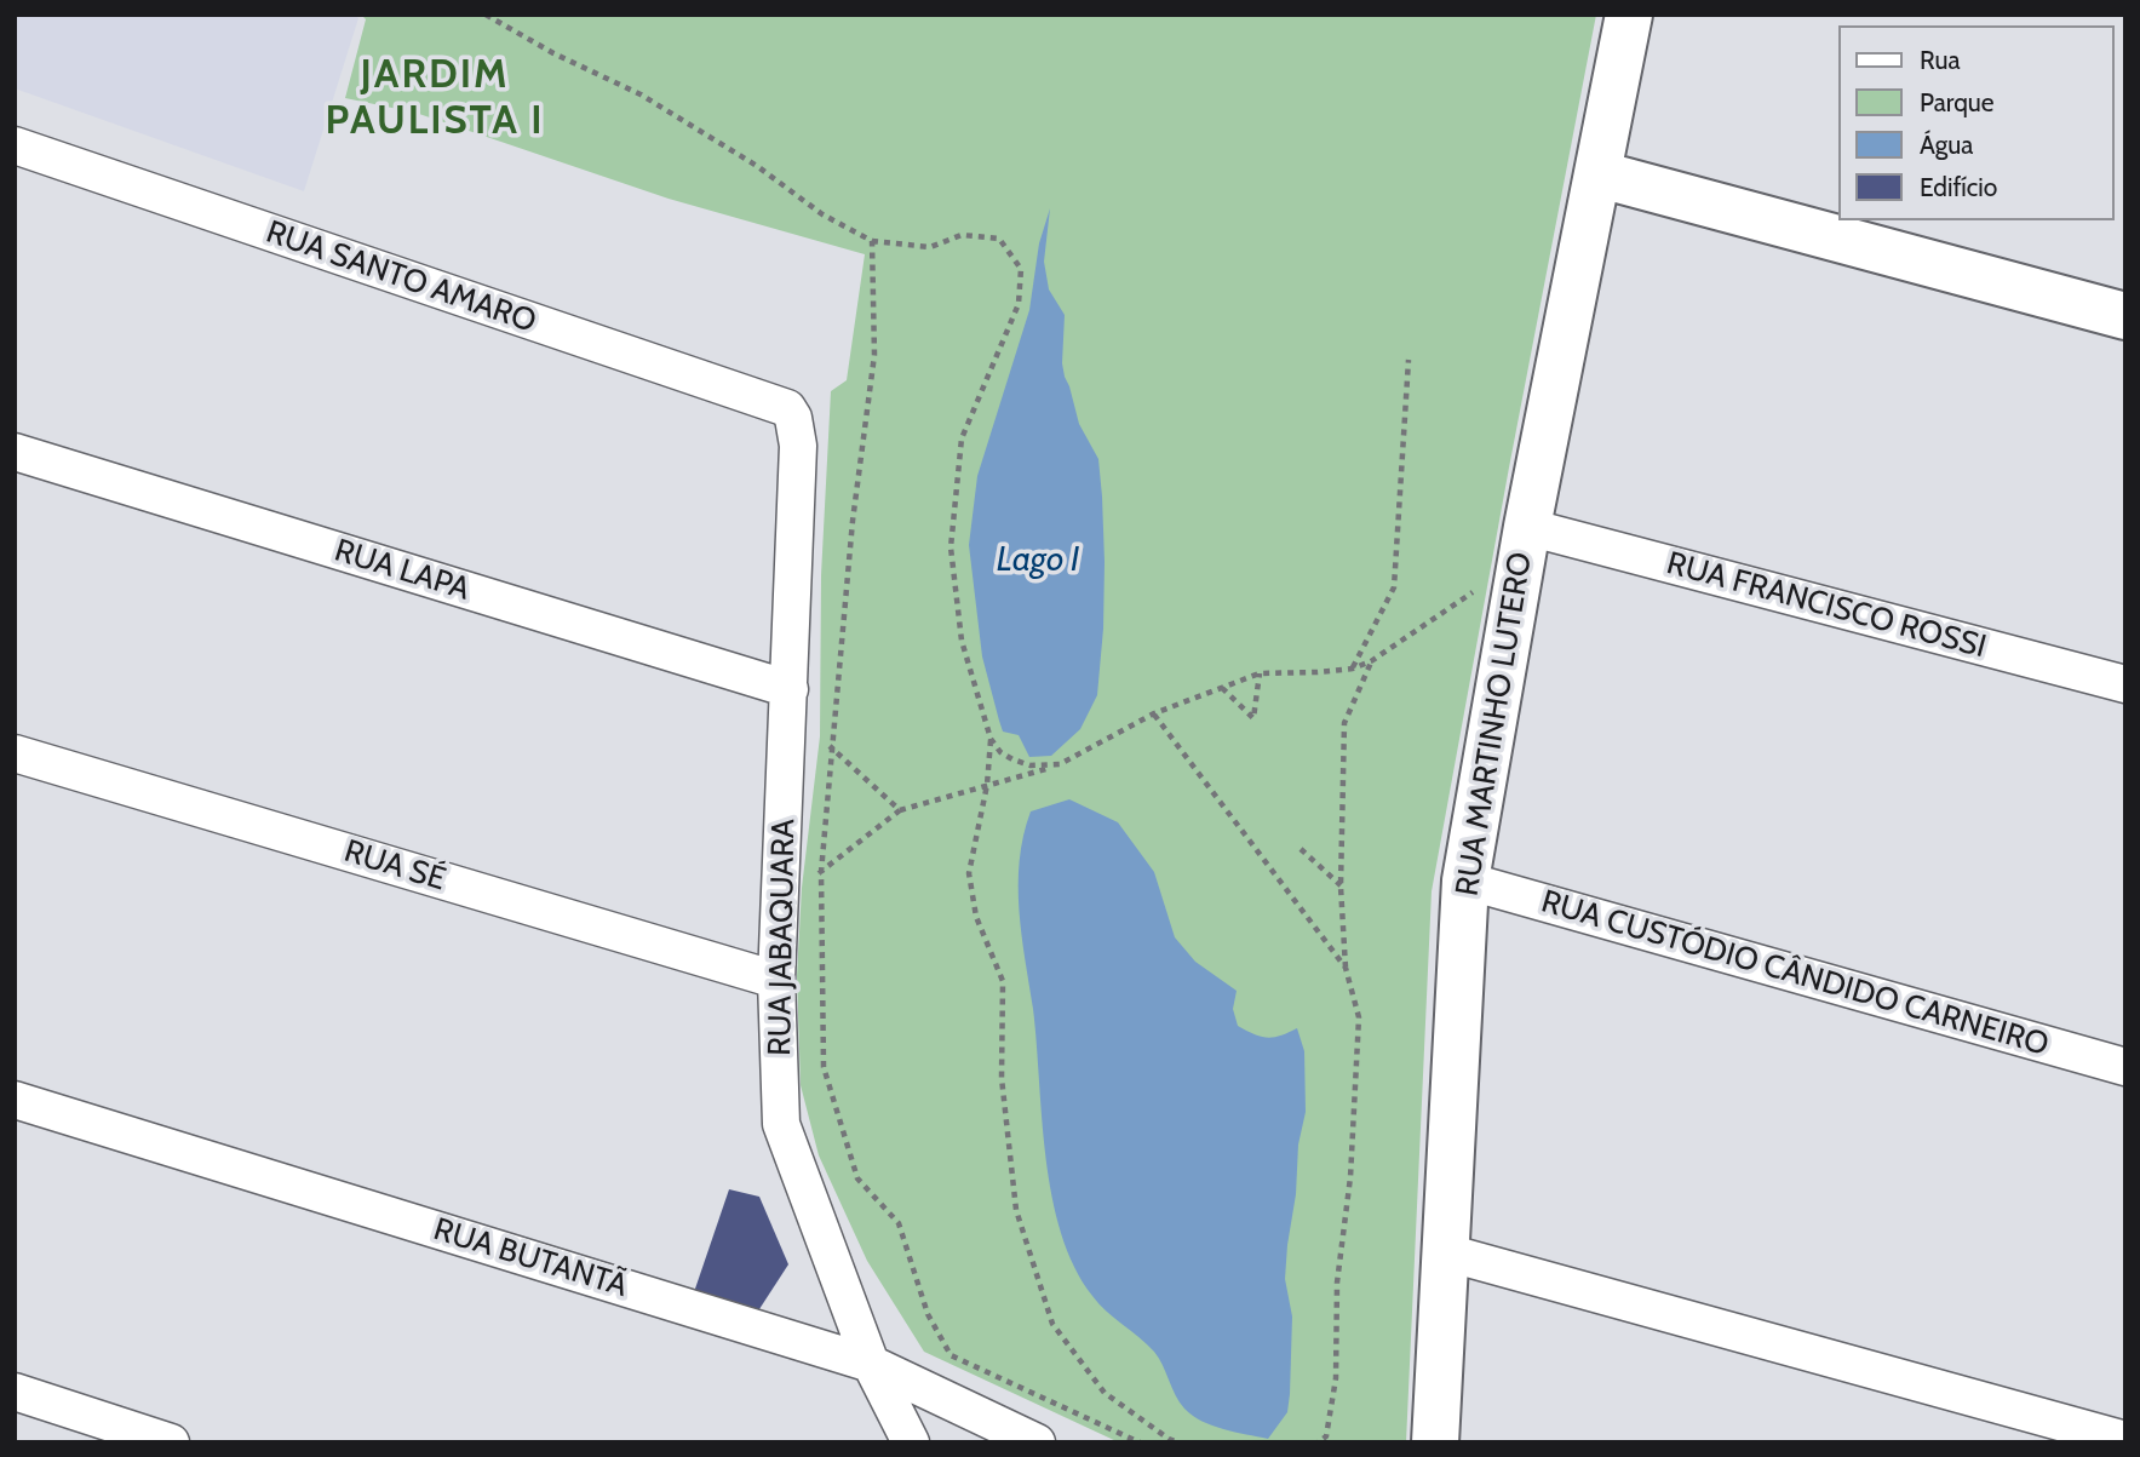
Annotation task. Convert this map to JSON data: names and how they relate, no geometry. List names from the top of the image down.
{
  "streets": {
    "street": [
      "RUA SANTO AMARO",
      "RUA LAPA",
      "RUA FRANCISCO ROSSI",
      "RUA MARTINHO LUTERO",
      "RUA SÉ",
      "RUA JABAQUARA",
      "RUA CUSTÓDIO CÂNDIDO CARNEIRO",
      "RUA BUTANTÃ"
    ]
  },
  "crossings": [
    ["RUA SANTO AMARO", "RUA JABAQUARA"],
    ["RUA LAPA", "RUA JABAQUARA"],
    ["RUA FRANCISCO ROSSI", "RUA MARTINHO LUTERO"],
    ["RUA MARTINHO LUTERO", "RUA CUSTÓDIO CÂNDIDO CARNEIRO"],
    ["RUA SÉ", "RUA JABAQUARA"],
    ["RUA JABAQUARA", "RUA BUTANTÃ"]
  ],
  "districts": ["JARDIM PAULISTA I"],
  "water": ["Lago I"],
  "legend": [
    "Rua",
    "Parque",
    "Água",
    "Edifício"
  ]
}
